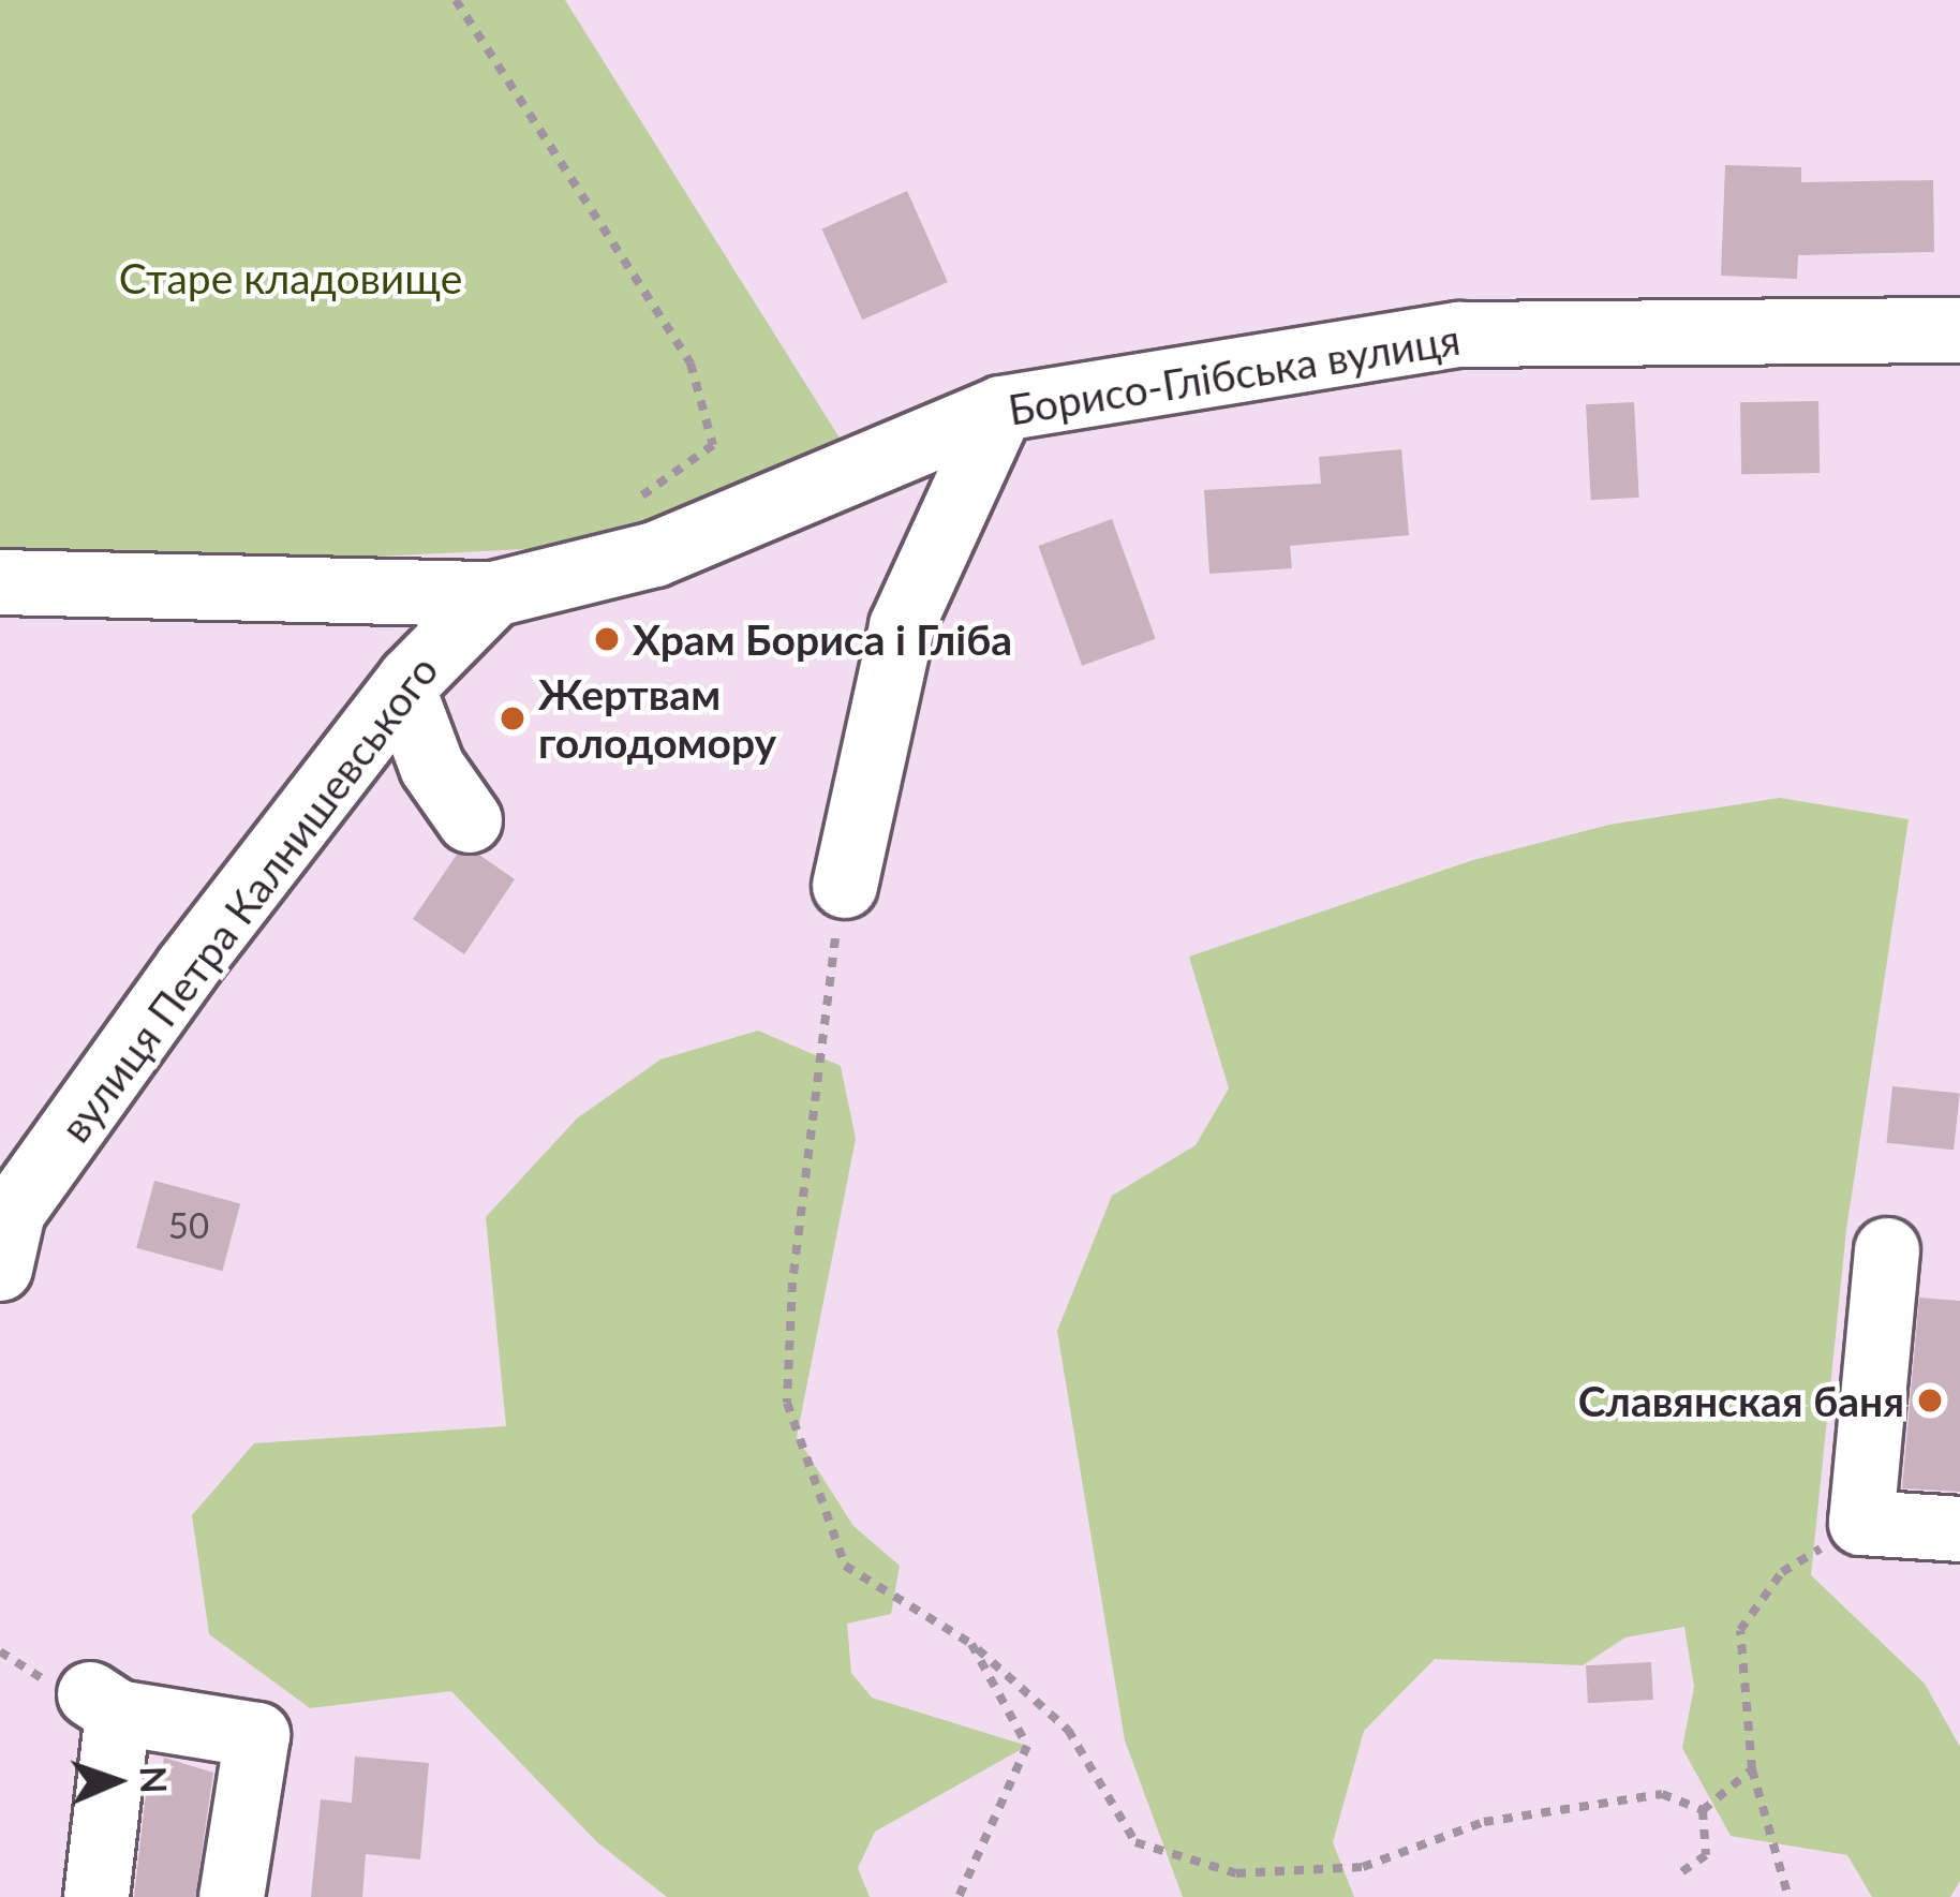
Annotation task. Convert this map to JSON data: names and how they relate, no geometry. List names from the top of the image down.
{
  "streets": {
    "street": ["Борисо-Глібська вулиця", "вулиця Петра Калнишевського"]
  },
  "crossings": [
    ["Борисо-Глібська вулиця", "вулиця Петра Калнишевського"]
  ],
  "parks": ["Старе кладовище"],
  "places": ["Храм Бориса і Гліба", "Жертвам голодомору", "Славянская баня"],
  "house_numbers": ["50"],
  "north": "right"
}
